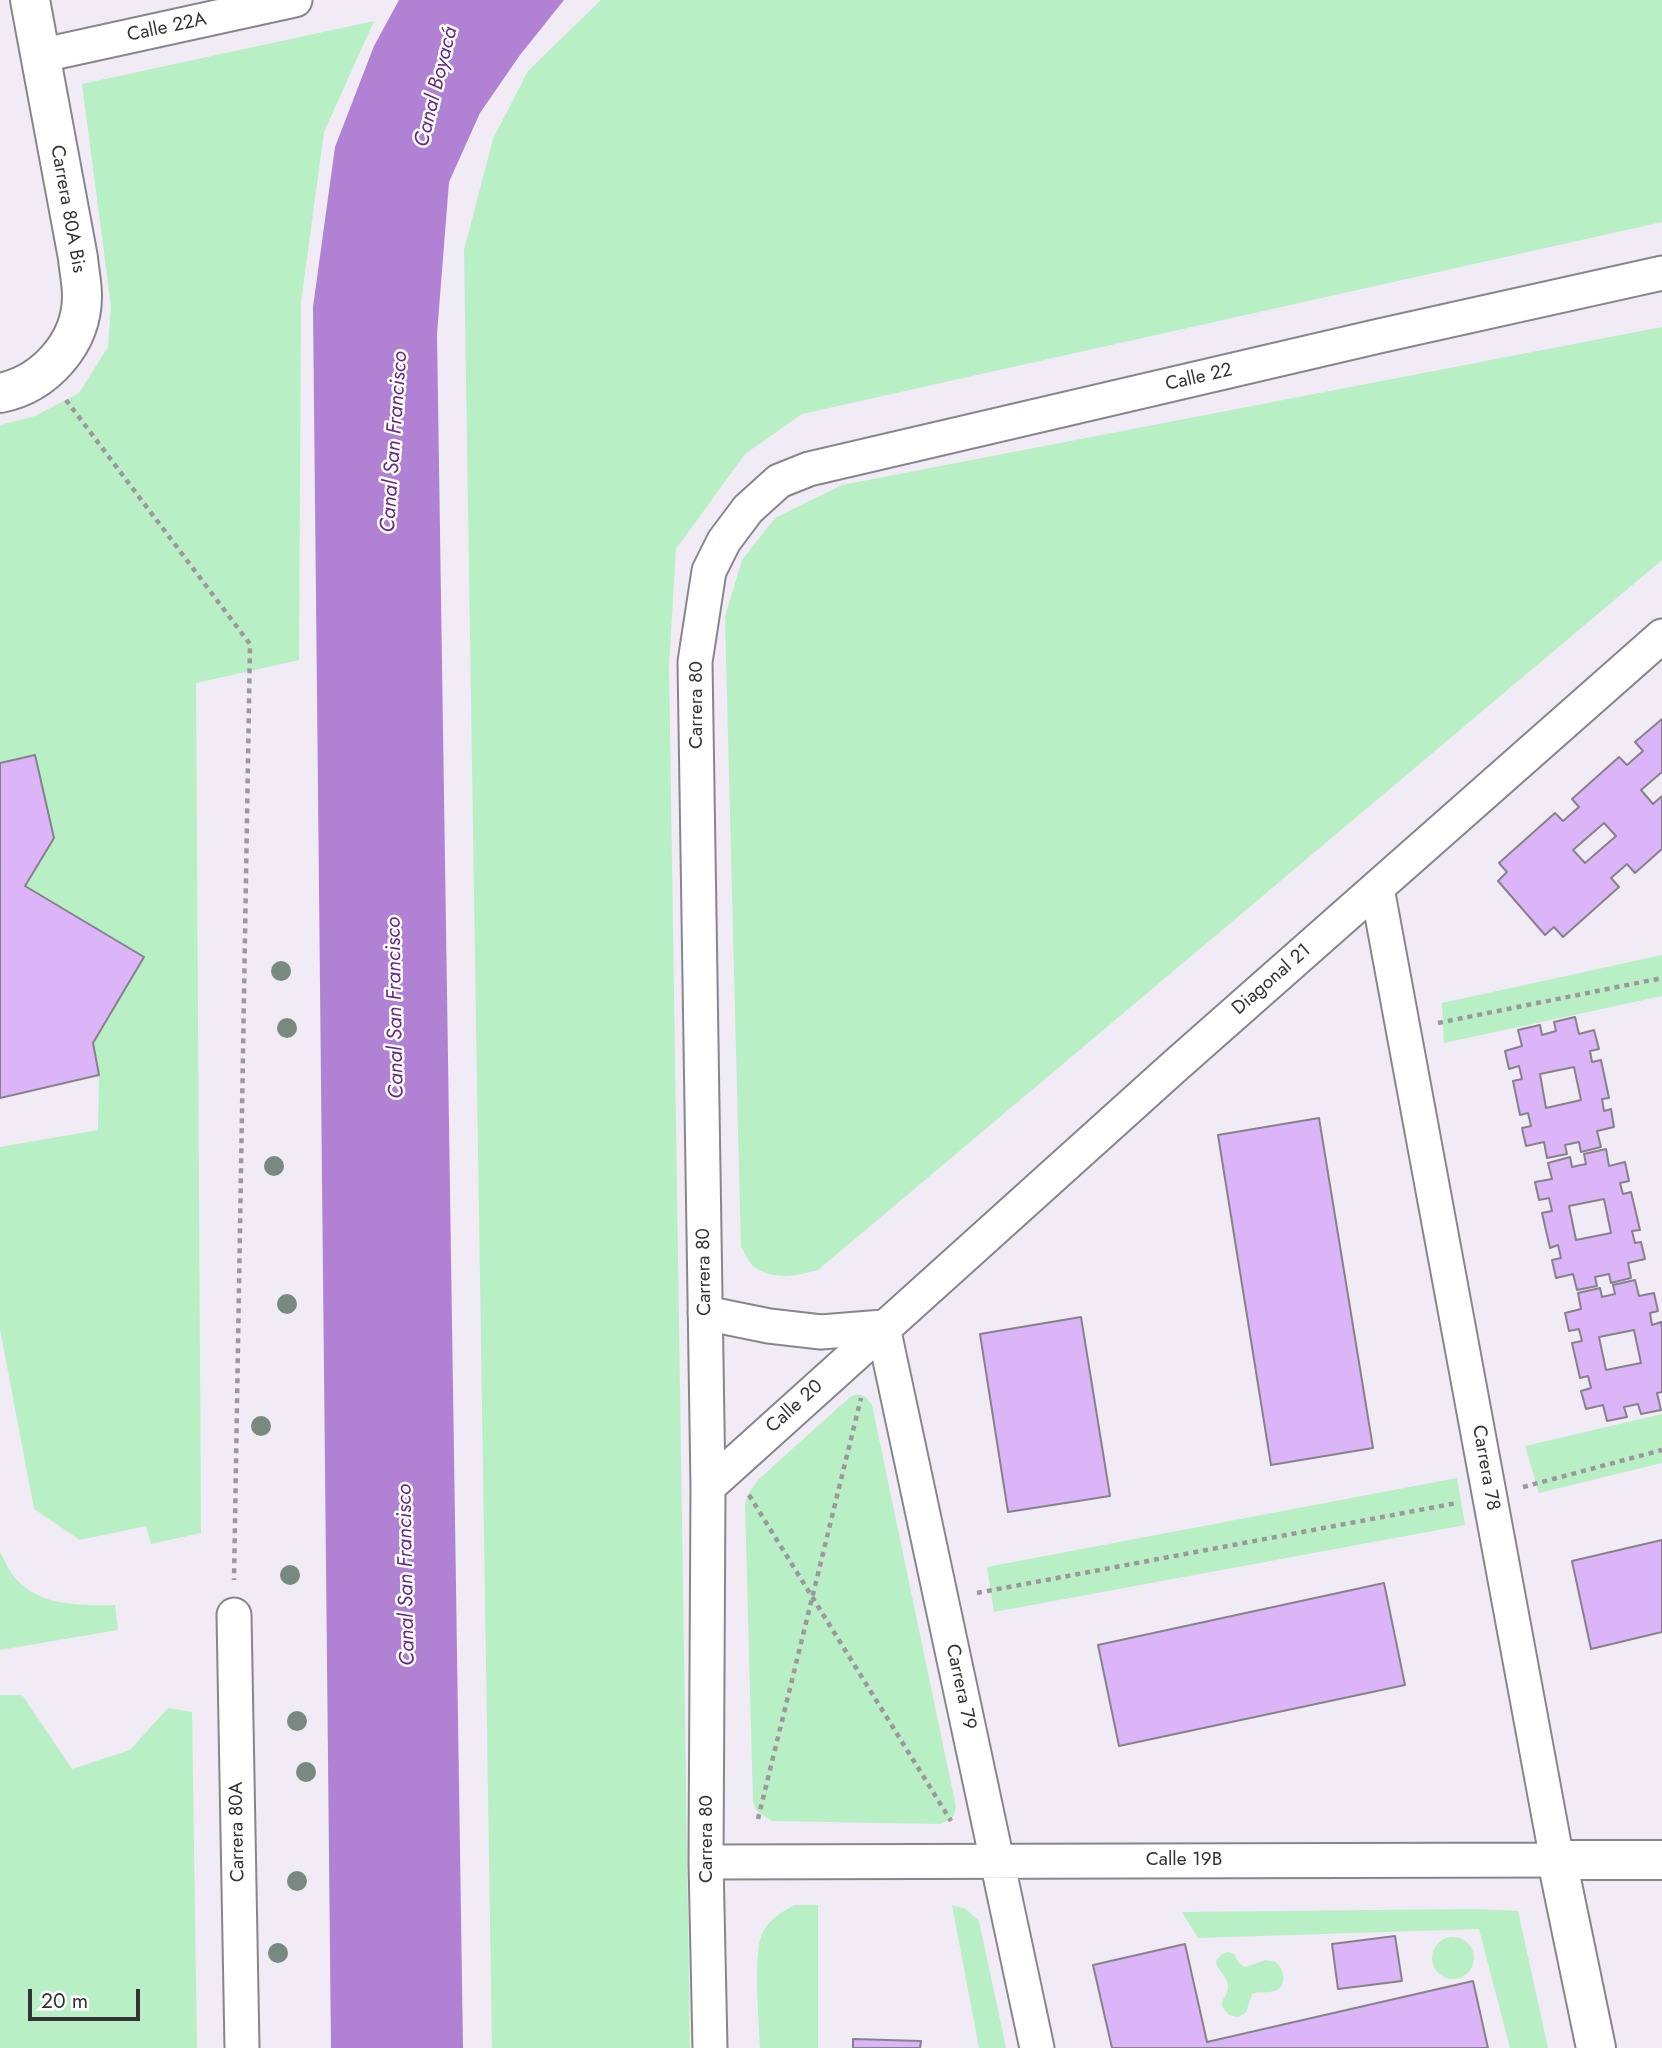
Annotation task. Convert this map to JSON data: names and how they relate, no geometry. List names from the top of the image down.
{
  "streets": {
    "street": [
      "Calle 22A",
      "Carrera 80A Bis",
      "Calle 22",
      "Carrera 80",
      "Diagonal 21",
      "Calle 20",
      "Carrera 78",
      "Carrera 79",
      "Carrera 80A",
      "Calle 19B"
    ]
  },
  "crossings": [
    ["Calle 22A", "Carrera 80A Bis"],
    ["Calle 22", "Carrera 80"],
    ["Carrera 80", "Calle 20"],
    ["Carrera 80", "Calle 19B"],
    ["Diagonal 21", "Calle 20"],
    ["Diagonal 21", "Carrera 78"],
    ["Diagonal 21", "Carrera 79"],
    ["Calle 20", "Carrera 79"],
    ["Carrera 78", "Calle 19B"],
    ["Carrera 79", "Calle 19B"]
  ],
  "water": ["Canal Boyacá", "Canal San Francisco"],
  "scale_bar": "20 m"
}
